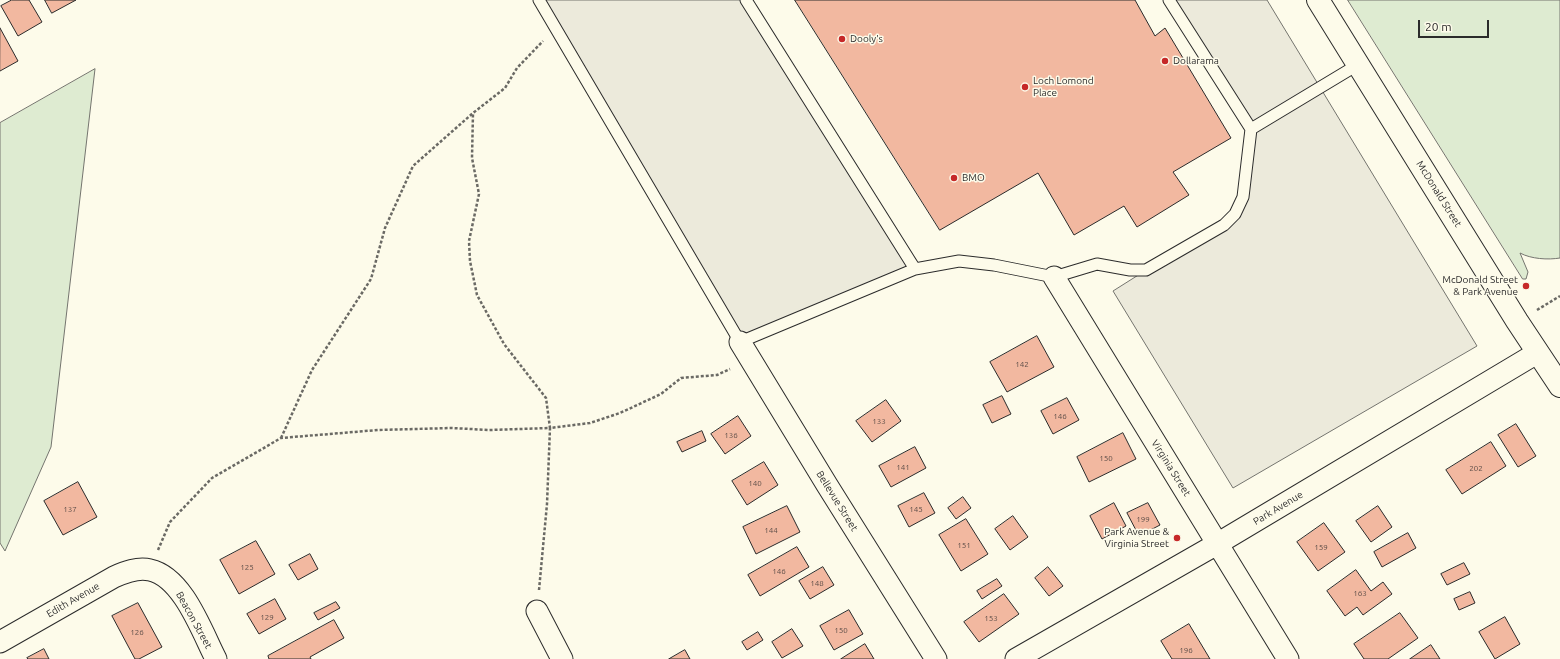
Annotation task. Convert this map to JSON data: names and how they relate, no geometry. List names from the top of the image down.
{
  "streets": {
    "street": [
      "McDonald Street",
      "Virginia Street",
      "Bellevue Street",
      "Park Avenue",
      "Edith Avenue",
      "Beacon Street"
    ]
  },
  "crossings": [
    ["McDonald Street", "Park Avenue"],
    ["Virginia Street", "Park Avenue"],
    ["Edith Avenue", "Beacon Street"]
  ],
  "places": [
    "Dooly's",
    "Dollarama",
    "Loch Lomond Place",
    "BMO",
    "McDonald Street & Park Avenue",
    "Park Avenue & Virginia Street"
  ],
  "house_numbers": [
    "142",
    "146",
    "133",
    "136",
    "150",
    "141",
    "202",
    "140",
    "137",
    "145",
    "199",
    "144",
    "151",
    "159",
    "125",
    "146",
    "148",
    "163",
    "129",
    "153",
    "150",
    "126",
    "196"
  ],
  "scale_bar": "20 m"
}
